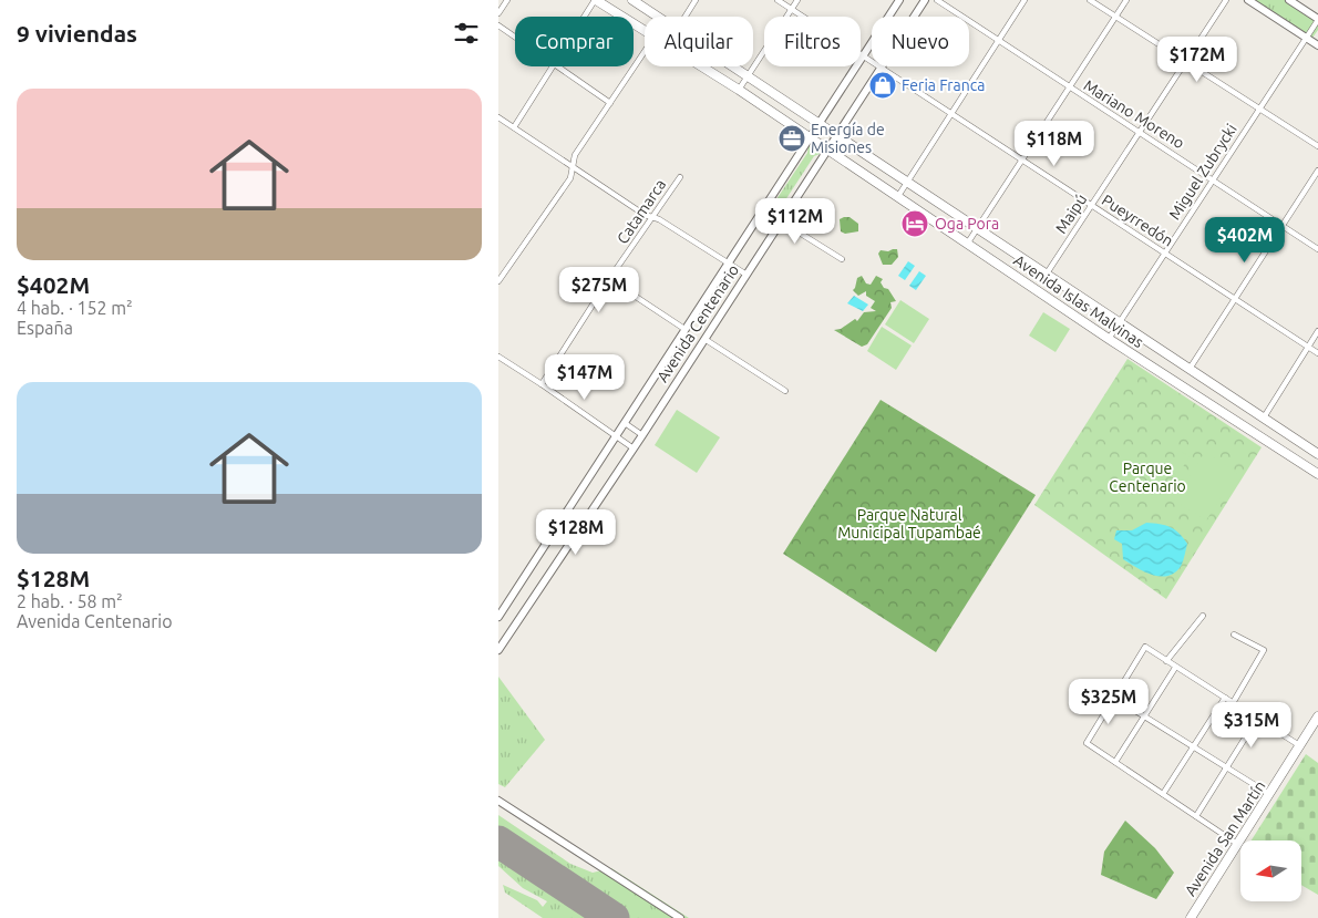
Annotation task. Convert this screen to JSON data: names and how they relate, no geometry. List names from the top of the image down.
{
  "streets": {
    "main road": ["Avenida Islas Malvinas", "Avenida Centenario", "Avenida San Martín"],
    "street": [
      "Mariano Moreno",
      "Miguel Zubrycki",
      "Catamarca",
      "Maipú",
      "Pueyrredón"
    ]
  },
  "crossings": [
    ["Mariano Moreno", "Miguel Zubrycki"],
    ["Mariano Moreno", "Maipú"],
    ["Miguel Zubrycki", "Pueyrredón"],
    ["Miguel Zubrycki", "Avenida Islas Malvinas"],
    ["Maipú", "Pueyrredón"],
    ["Maipú", "Avenida Islas Malvinas"],
    ["Pueyrredón", "Avenida Centenario"],
    ["Avenida Islas Malvinas", "Avenida Centenario"]
  ],
  "parks": ["Parque Centenario", "Parque Natural Municipal Tupambaé"],
  "places": {
    "shop": ["Feria Franca"],
    "office": ["Energía de Misiones"],
    "hotel": ["Oga Pora"]
  },
  "north": "left",
  "page": {
    "heading": "9 viviendas",
    "chip": [
      "Comprar",
      "Alquilar",
      "Filtros",
      "Nuevo"
    ],
    "price": [
      "$172M",
      "$118M",
      "$112M",
      "$402M",
      "$275M",
      "$147M",
      "$128M",
      "$325M",
      "$315M"
    ],
    "list": [
      {
        "name": "$402M",
        "note": "4 hab. · 152 m² · España"
      },
      {
        "name": "$128M",
        "note": "2 hab. · 58 m² · Avenida Centenario"
      }
    ]
  }
}
